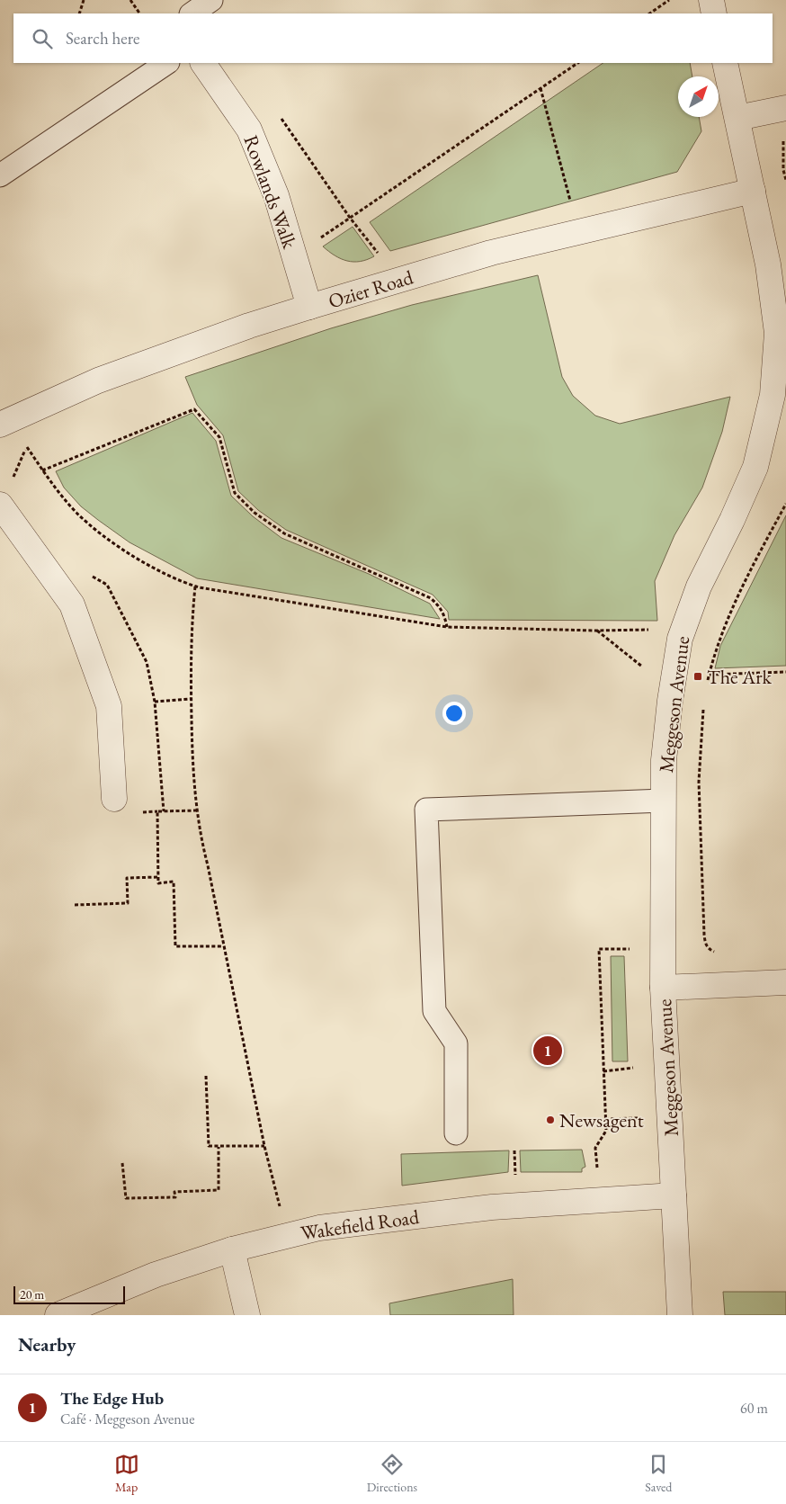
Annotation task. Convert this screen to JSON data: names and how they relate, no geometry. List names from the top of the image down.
{
  "streets": {
    "street": [
      "Rowlands Walk",
      "Ozier Road",
      "Meggeson Avenue",
      "Wakefield Road"
    ]
  },
  "crossings": [
    ["Rowlands Walk", "Ozier Road"],
    ["Ozier Road", "Meggeson Avenue"],
    ["Meggeson Avenue", "Wakefield Road"]
  ],
  "places": {
    "transit": ["The Ark"],
    "other": ["Newsagent"]
  },
  "scale_bar": "20 m",
  "north": "top right",
  "page": {
    "search": "Search here",
    "pins": "1",
    "scale": "20 m",
    "heading": "Nearby",
    "list": [
      {
        "mark": "1",
        "name": "The Edge Hub",
        "note": "Café · Meggeson Avenue",
        "value": "60 m"
      }
    ],
    "nav": ["Map", "Directions", "Saved"]
  }
}
